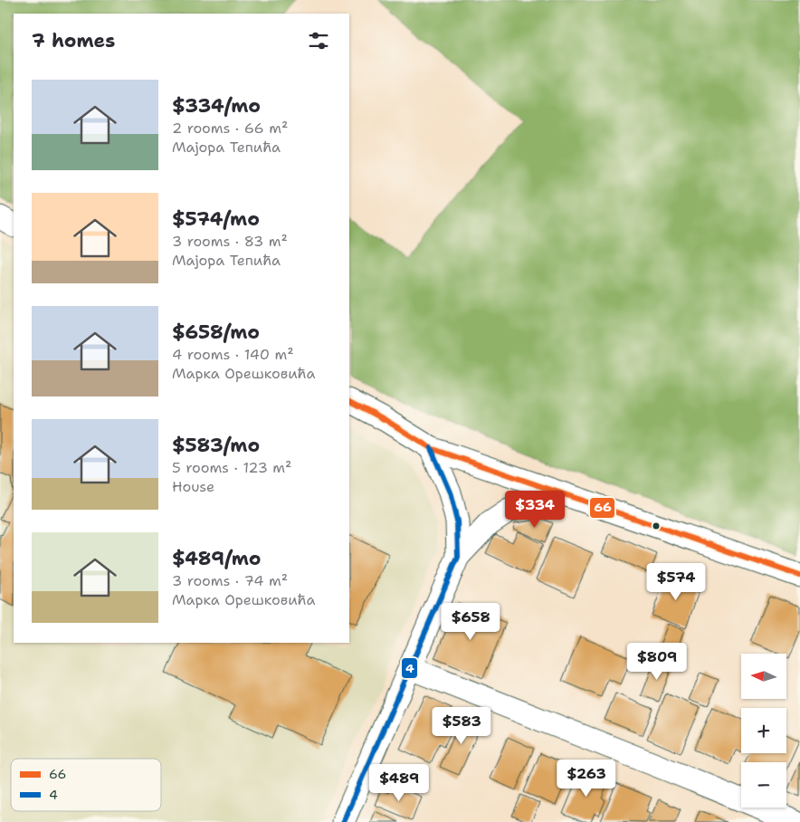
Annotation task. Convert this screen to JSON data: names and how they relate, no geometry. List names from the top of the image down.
{
  "lines": ["transit line 66", "transit line 4"],
  "legend": ["66", "4"],
  "north": "left",
  "page": {
    "heading": "7 homes",
    "list": [
      {
        "name": "$334/mo",
        "note": "2 rooms · 66 m² · Мајора Тепића"
      },
      {
        "name": "$574/mo",
        "note": "3 rooms · 83 m² · Мајора Тепића"
      },
      {
        "name": "$658/mo",
        "note": "4 rooms · 140 m² · Марка Орешковића"
      },
      {
        "name": "$583/mo",
        "note": "5 rooms · 123 m² · House"
      },
      {
        "name": "$489/mo",
        "note": "3 rooms · 74 m² · Марка Орешковића"
      }
    ],
    "price": [
      "$334",
      "$574",
      "$658",
      "$809",
      "$583",
      "$263",
      "$489"
    ],
    "map_buttons": ["+", "−"]
  }
}
